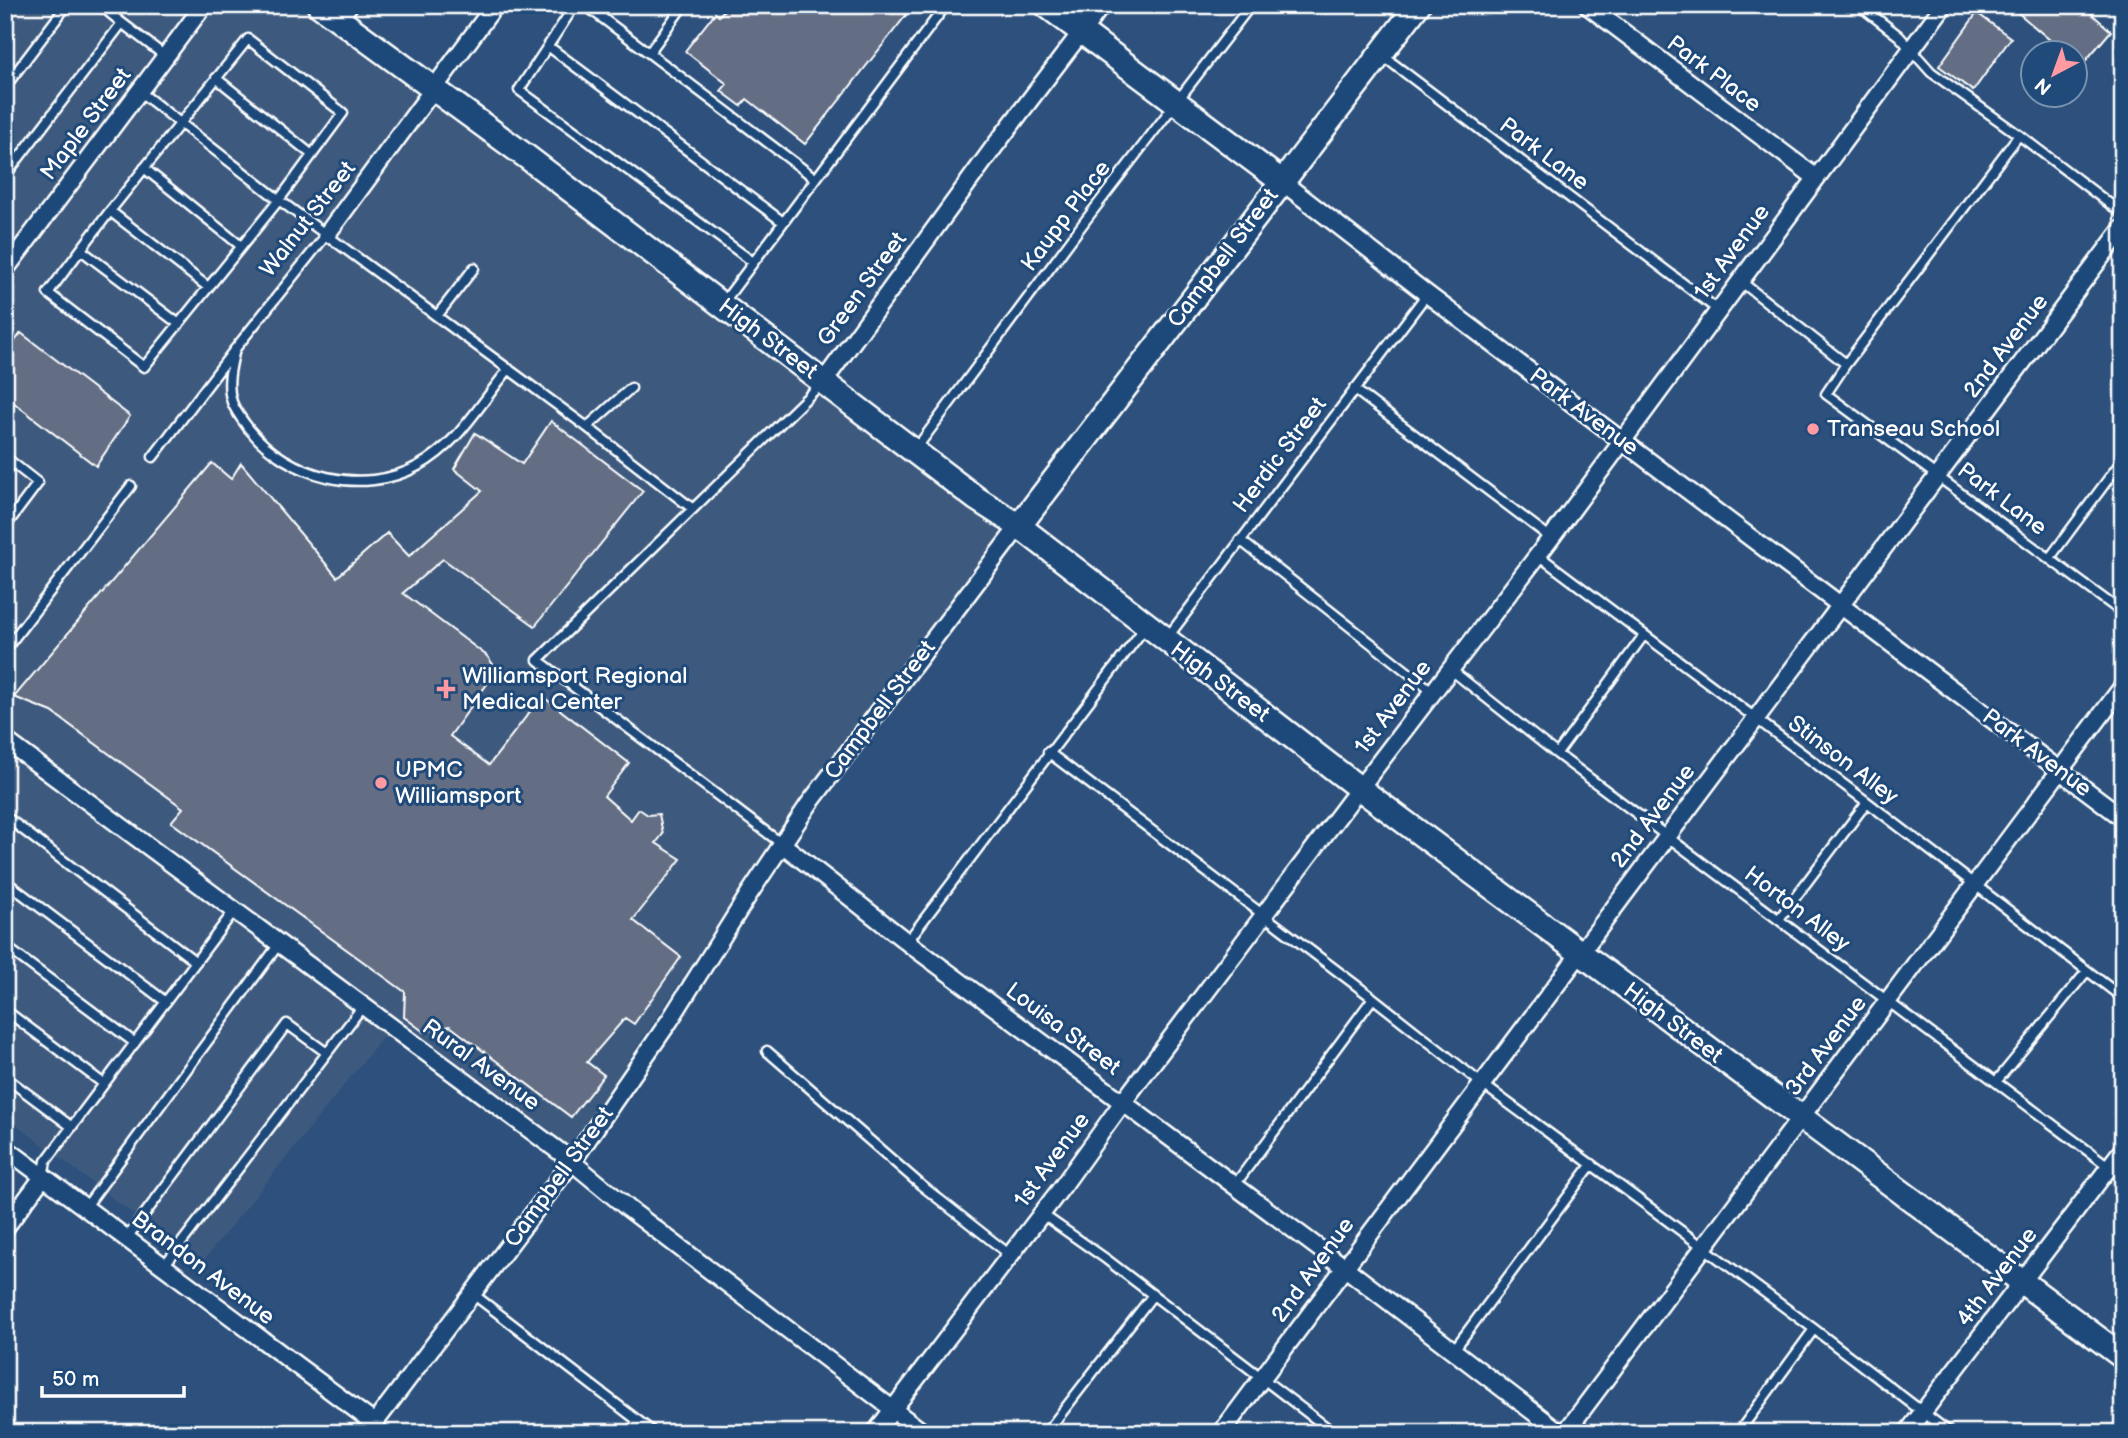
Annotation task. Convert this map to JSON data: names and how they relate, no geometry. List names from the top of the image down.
{
  "streets": {
    "main road": ["Campbell Street", "High Street", "Park Avenue"],
    "street": [
      "Park Place",
      "Maple Street",
      "Walnut Street",
      "1st Avenue",
      "Green Street",
      "2nd Avenue",
      "Louisa Street",
      "3rd Avenue",
      "Rural Avenue",
      "Brandon Avenue",
      "4th Avenue"
    ],
    "lane": [
      "Park Lane",
      "Kaupp Place",
      "Herdic Street",
      "Stinson Alley",
      "Horton Alley"
    ]
  },
  "crossings": [
    ["Park Place", "1st Avenue"],
    ["Park Lane", "1st Avenue"],
    ["Park Lane", "Campbell Street"],
    ["Park Lane", "2nd Avenue"],
    ["Kaupp Place", "High Street"],
    ["Kaupp Place", "Park Avenue"],
    ["Walnut Street", "High Street"],
    ["1st Avenue", "High Street"],
    ["1st Avenue", "Park Avenue"],
    ["1st Avenue", "Stinson Alley"],
    ["1st Avenue", "Horton Alley"],
    ["1st Avenue", "Louisa Street"],
    ["1st Avenue", "Rural Avenue"],
    ["Campbell Street", "High Street"],
    ["Campbell Street", "Park Avenue"],
    ["Campbell Street", "Louisa Street"],
    ["Campbell Street", "Rural Avenue"],
    ["Campbell Street", "Brandon Avenue"],
    ["Green Street", "High Street"],
    ["Green Street", "Park Avenue"],
    ["Green Street", "Louisa Street"],
    ["High Street", "2nd Avenue"],
    ["High Street", "Herdic Street"],
    ["High Street", "3rd Avenue"],
    ["High Street", "4th Avenue"],
    ["2nd Avenue", "Park Avenue"],
    ["2nd Avenue", "Stinson Alley"],
    ["2nd Avenue", "Horton Alley"],
    ["2nd Avenue", "Louisa Street"],
    ["Park Avenue", "Herdic Street"],
    ["Park Avenue", "3rd Avenue"],
    ["Stinson Alley", "3rd Avenue"],
    ["Horton Alley", "3rd Avenue"],
    ["Horton Alley", "4th Avenue"],
    ["Louisa Street", "3rd Avenue"]
  ],
  "places": {
    "other": ["Transeau School", "UPMC Williamsport"],
    "health": ["Williamsport Regional Medical Center"]
  },
  "scale_bar": "50 m",
  "north": "bottom left"
}
